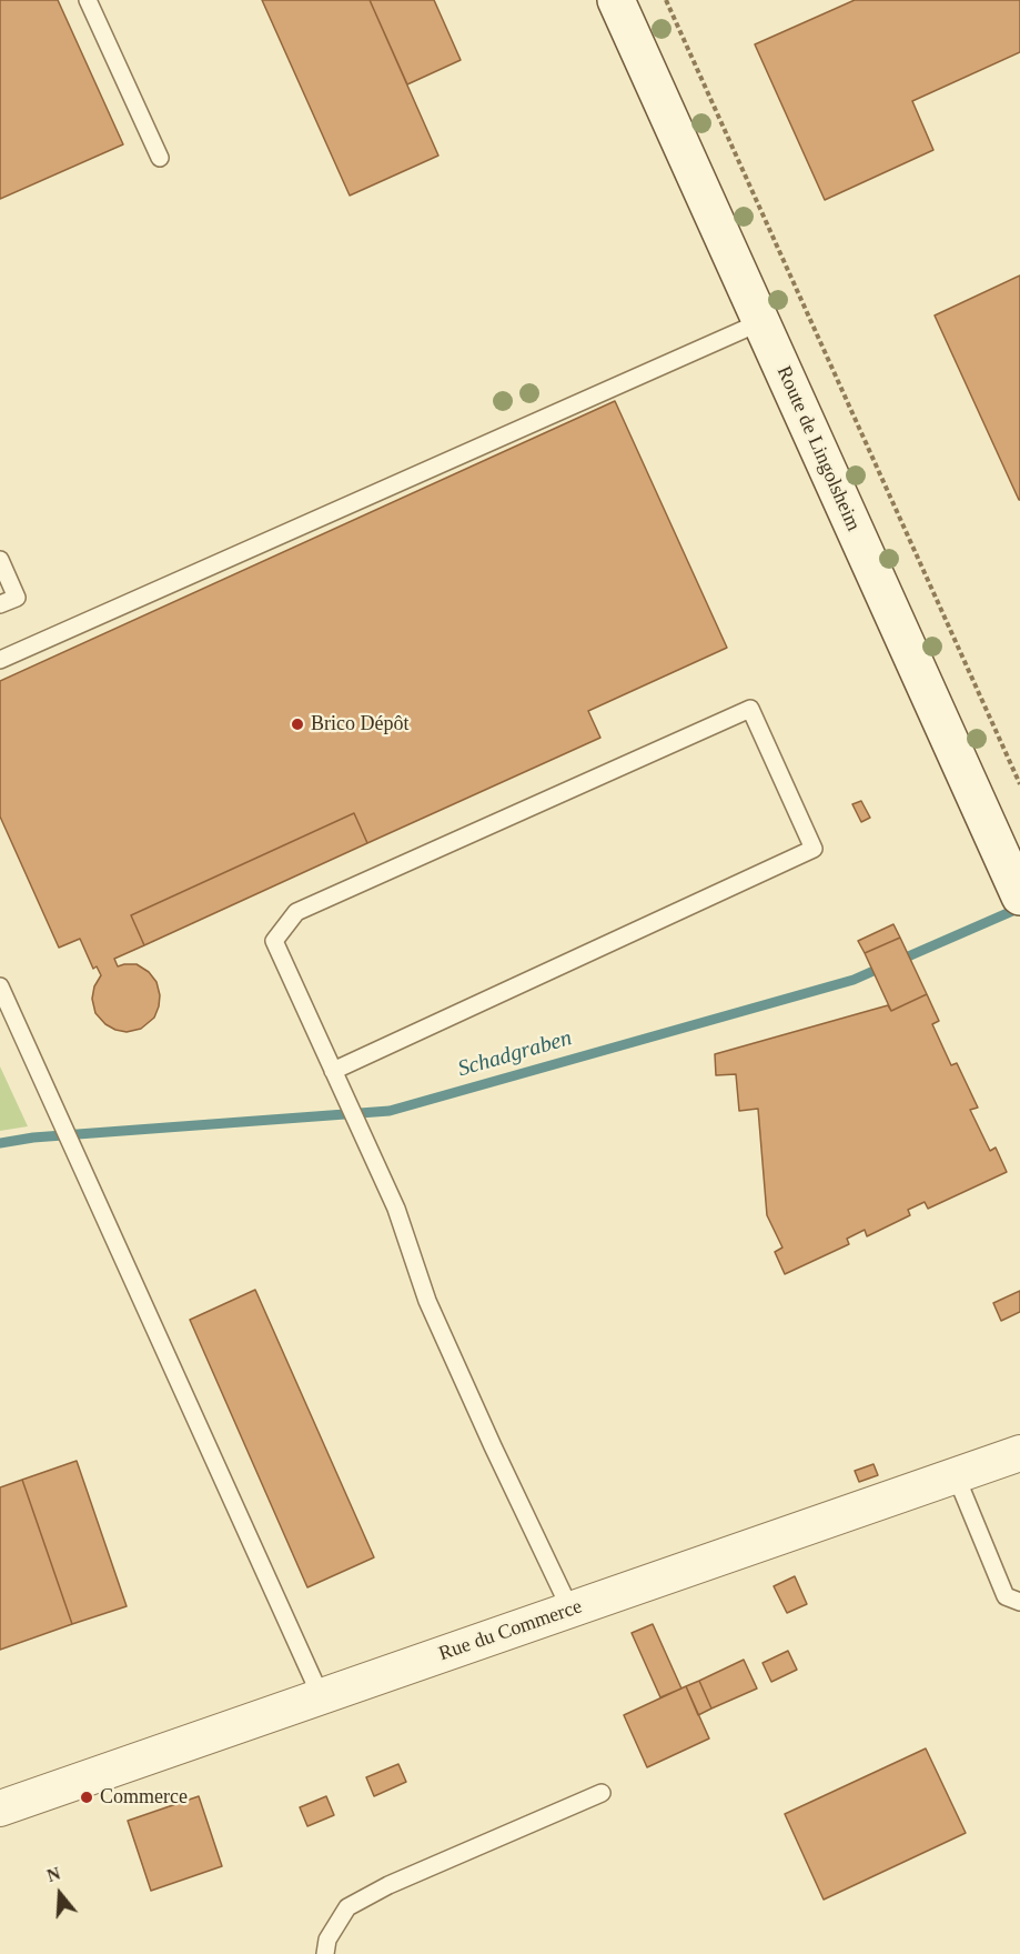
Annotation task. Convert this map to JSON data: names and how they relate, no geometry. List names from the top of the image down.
{
  "streets": {
    "main road": ["Route de Lingolsheim"],
    "street": ["Rue du Commerce"]
  },
  "water": ["Schadgraben"],
  "places": ["Brico Dépôt", "Commerce"],
  "north": "top"
}
